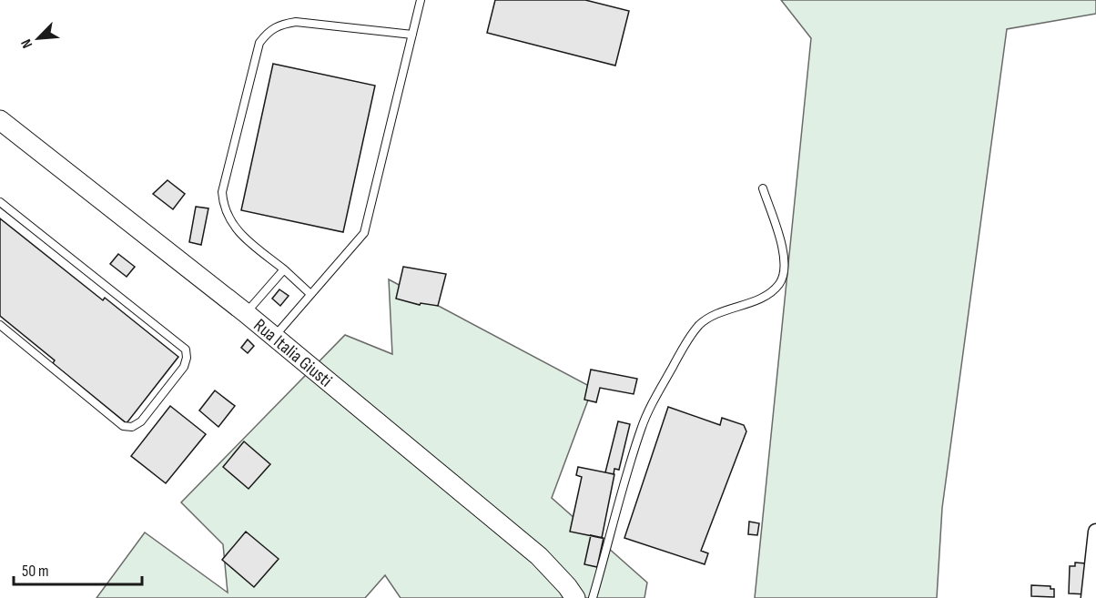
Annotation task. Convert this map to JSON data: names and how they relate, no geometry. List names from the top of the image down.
{
  "streets": {
    "street": ["Rua Italia Giusti"]
  },
  "scale_bar": "50 m",
  "north": "bottom left"
}
